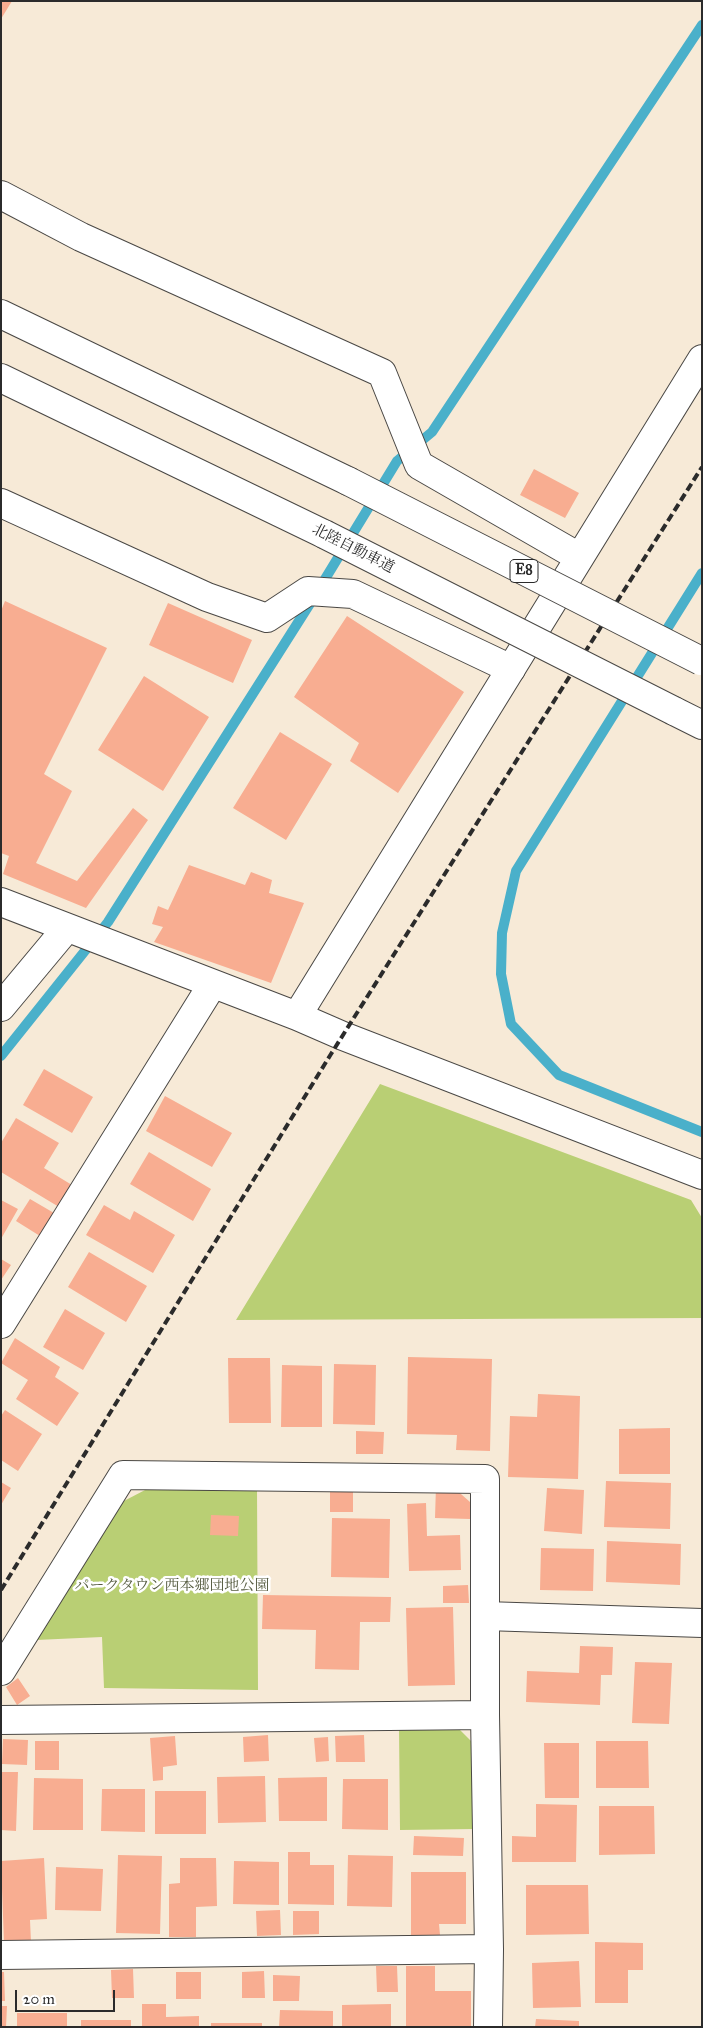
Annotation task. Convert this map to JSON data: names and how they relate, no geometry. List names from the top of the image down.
{
  "streets": {
    "main road": ["北陸自動車道", "E8"]
  },
  "parks": ["パークタウン西本郷団地公園"],
  "scale_bar": "20 m"
}
